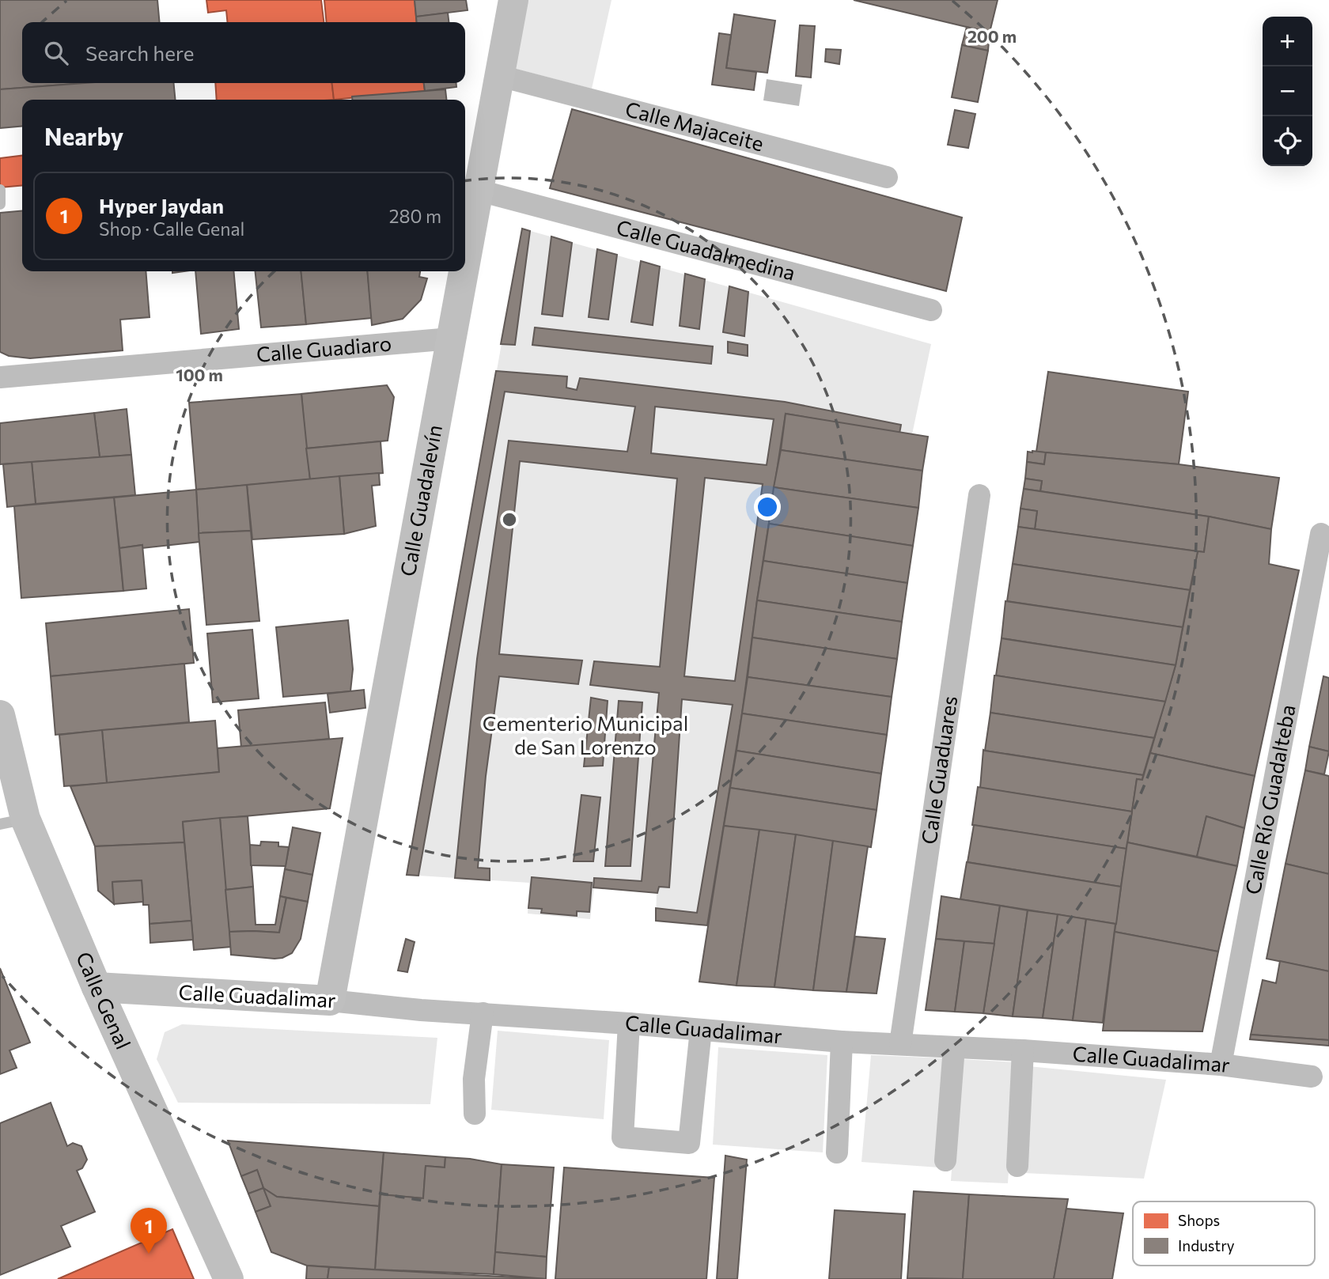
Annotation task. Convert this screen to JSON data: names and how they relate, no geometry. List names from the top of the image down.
{
  "streets": {
    "street": [
      "Calle Majaceite",
      "Calle Guadalmedina",
      "Calle Guadiaro",
      "Calle Guadalevín",
      "Calle Guaduares",
      "Calle Río Guadalteba",
      "Calle Guadalimar",
      "Calle Genal"
    ]
  },
  "crossings": [
    ["Calle Majaceite", "Calle Guadalevín"],
    ["Calle Guadalmedina", "Calle Guadalevín"],
    ["Calle Guadiaro", "Calle Guadalevín"],
    ["Calle Guadalevín", "Calle Guadalimar"],
    ["Calle Guaduares", "Calle Guadalimar"],
    ["Calle Río Guadalteba", "Calle Guadalimar"],
    ["Calle Guadalimar", "Calle Genal"]
  ],
  "parks": ["Cementerio Municipal de San Lorenzo"],
  "legend": ["Shops", "Industry"],
  "page": {
    "map_buttons": ["+", "−"],
    "search": "Search here",
    "heading": "Nearby",
    "list": [
      {
        "mark": "1",
        "name": "Hyper Jaydan",
        "note": "Shop · Calle Genal",
        "value": "280 m"
      }
    ],
    "pins": "1"
  },
  "rings": ["200 m", "100 m"]
}
